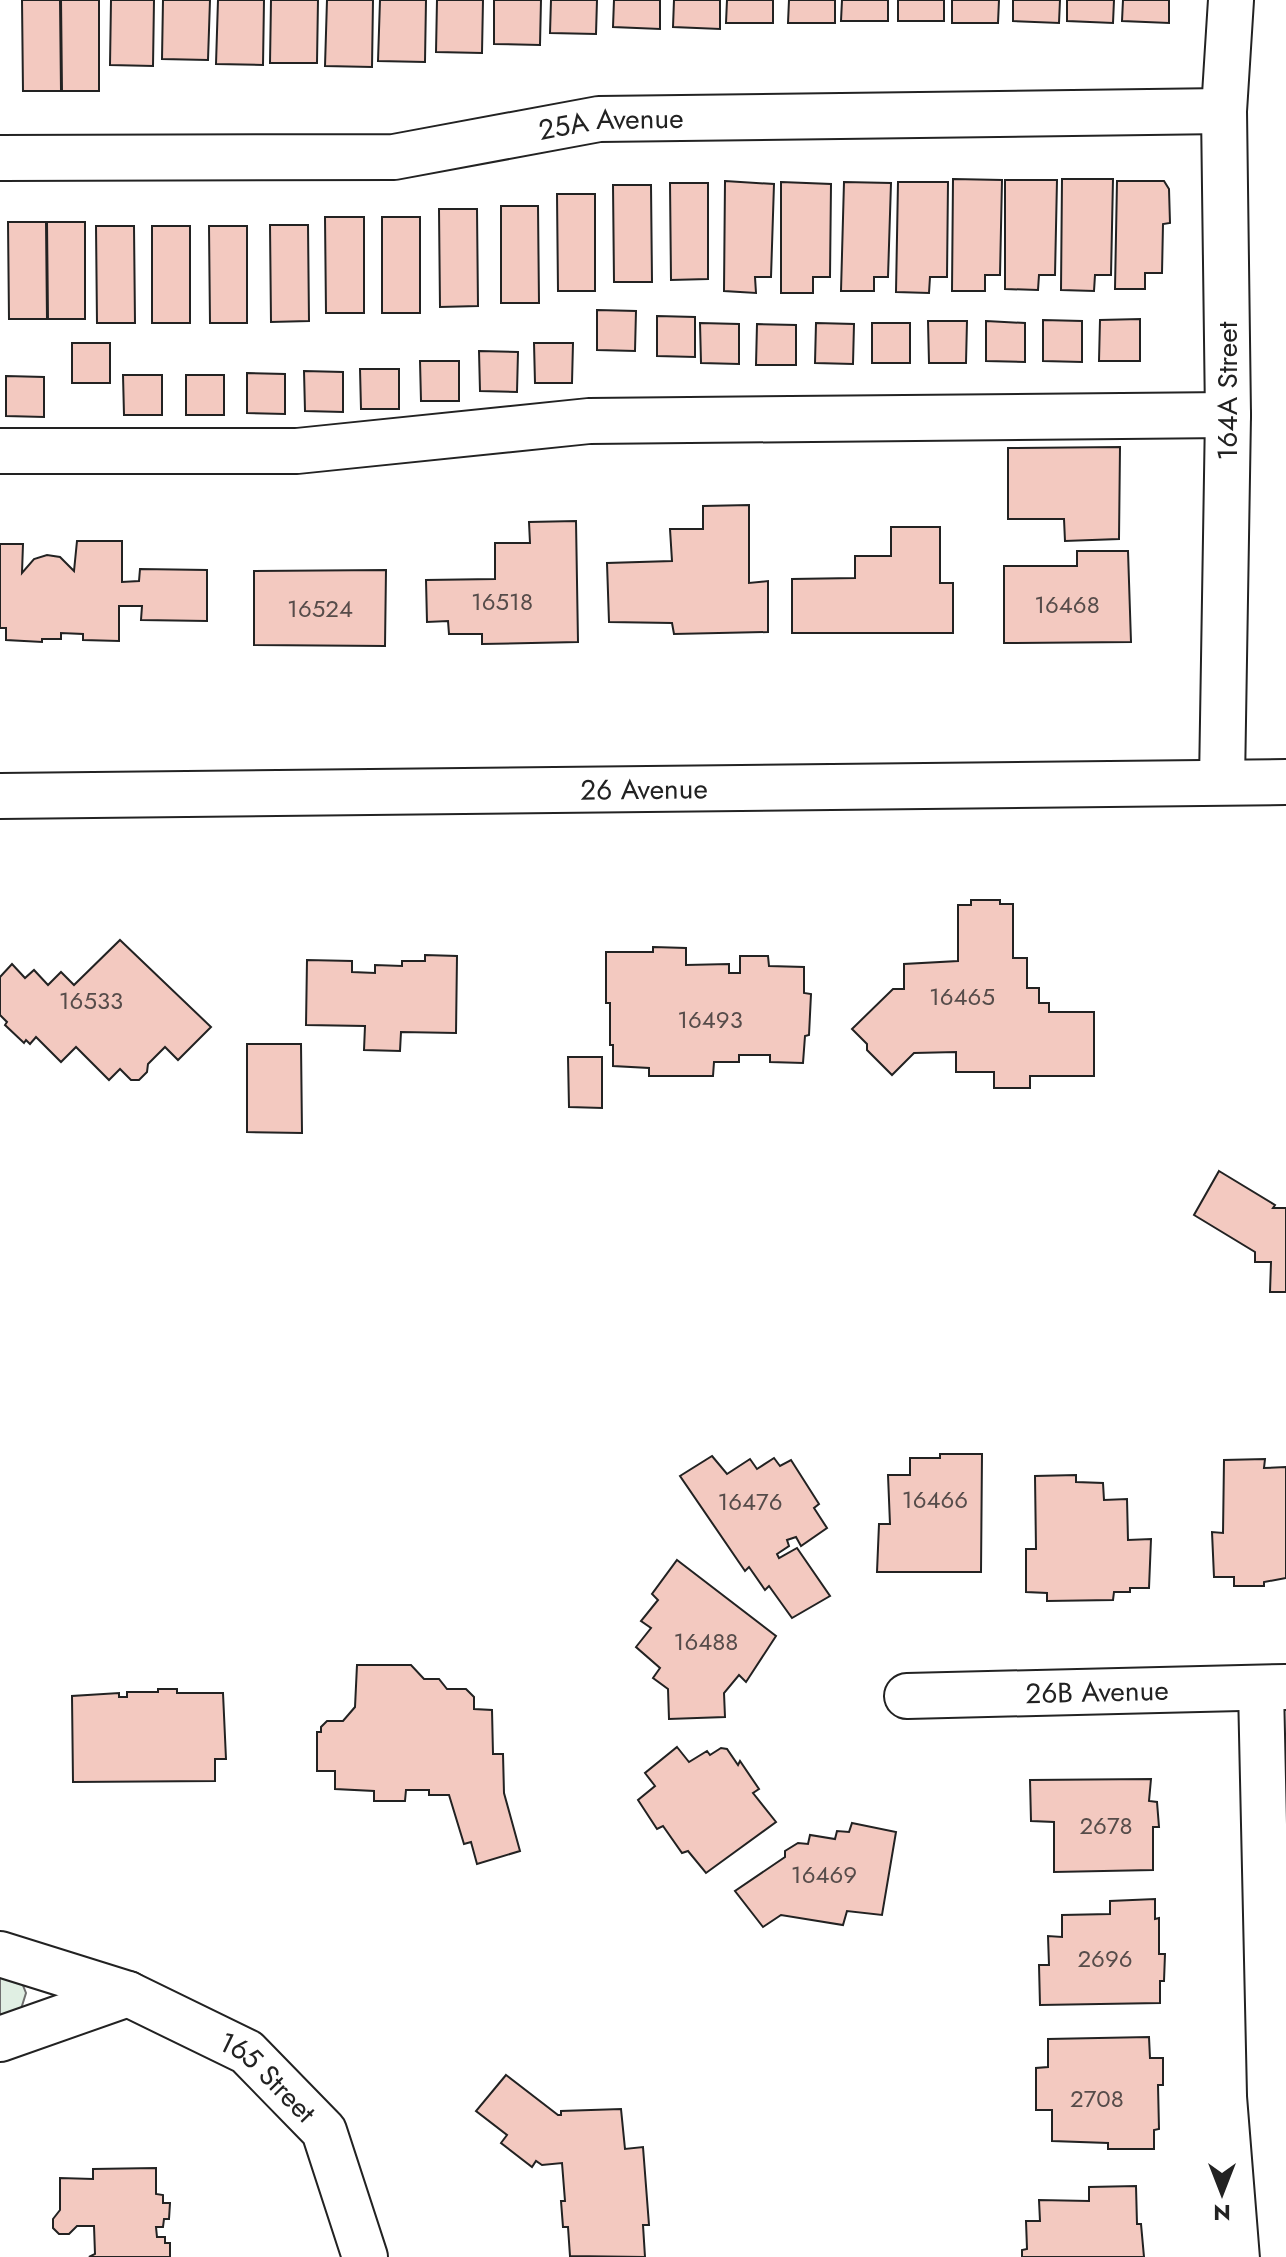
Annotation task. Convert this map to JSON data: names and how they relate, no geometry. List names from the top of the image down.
{
  "streets": {
    "street": [
      "25A Avenue",
      "164A Street",
      "26 Avenue",
      "26B Avenue",
      "165 Street"
    ]
  },
  "crossings": [
    ["25A Avenue", "164A Street"],
    ["164A Street", "26 Avenue"]
  ],
  "house_numbers": [
    "16518",
    "16468",
    "16524",
    "16465",
    "16533",
    "16493",
    "16466",
    "16476",
    "16488",
    "2678",
    "16469",
    "2696",
    "2708"
  ],
  "north": "bottom"
}
